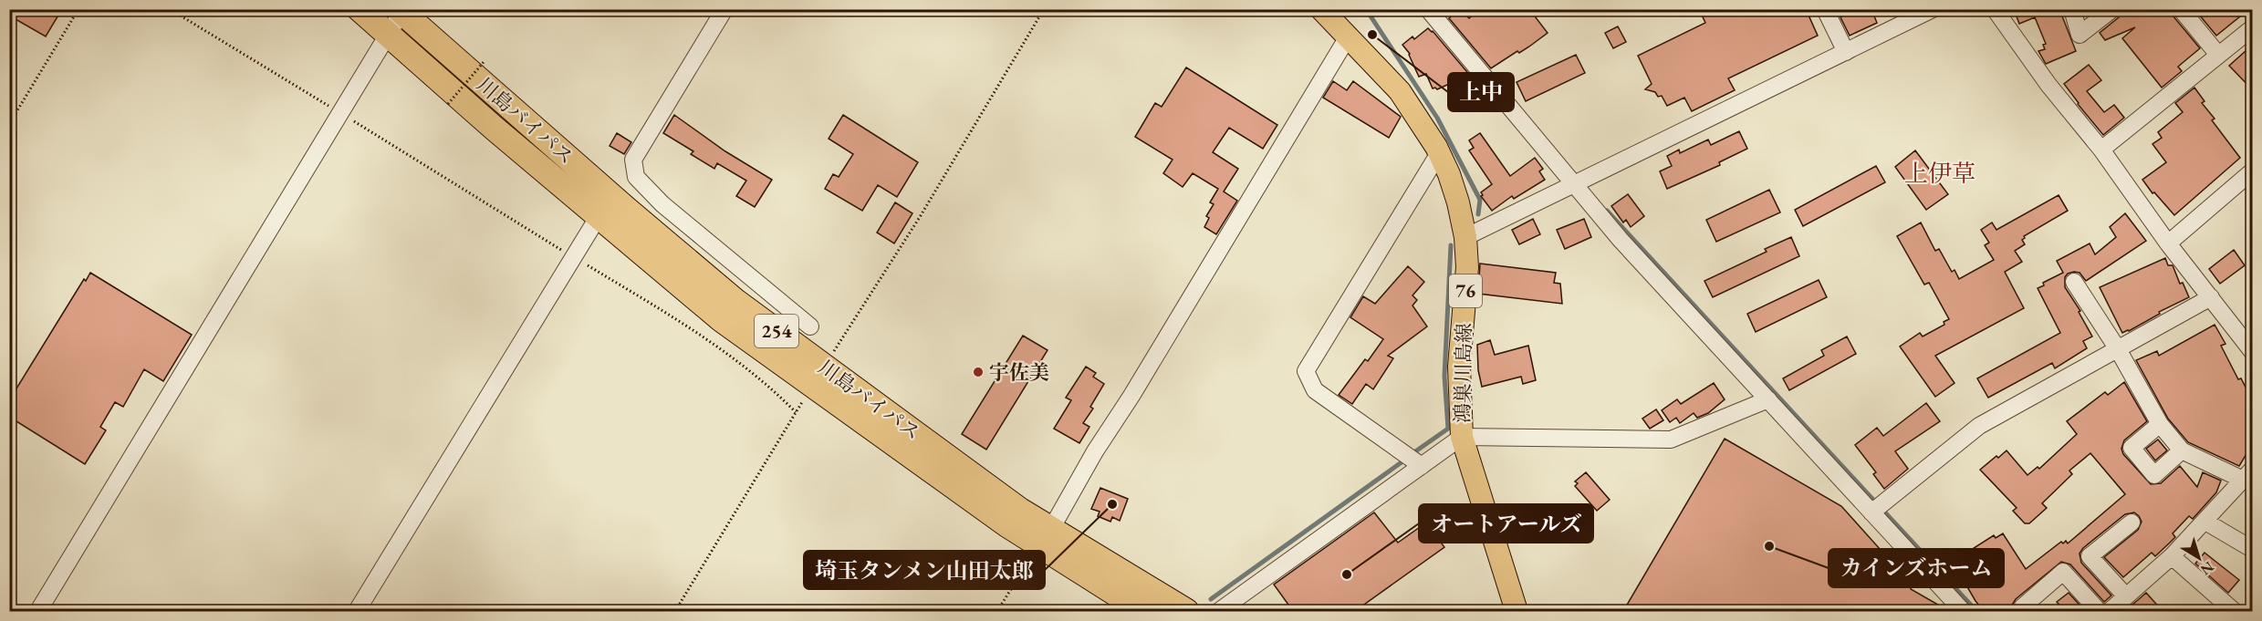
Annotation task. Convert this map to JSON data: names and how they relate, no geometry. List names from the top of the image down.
{
  "streets": {
    "highway": ["川島バイパス", "254"],
    "main road": ["76", "鴻巣川島線"]
  },
  "districts": ["上伊草"],
  "places": [
    "上中",
    "宇佐美",
    "埼玉タンメン山田太郎",
    "カインズホーム",
    "オートアールズ"
  ],
  "north": "bottom right"
}
